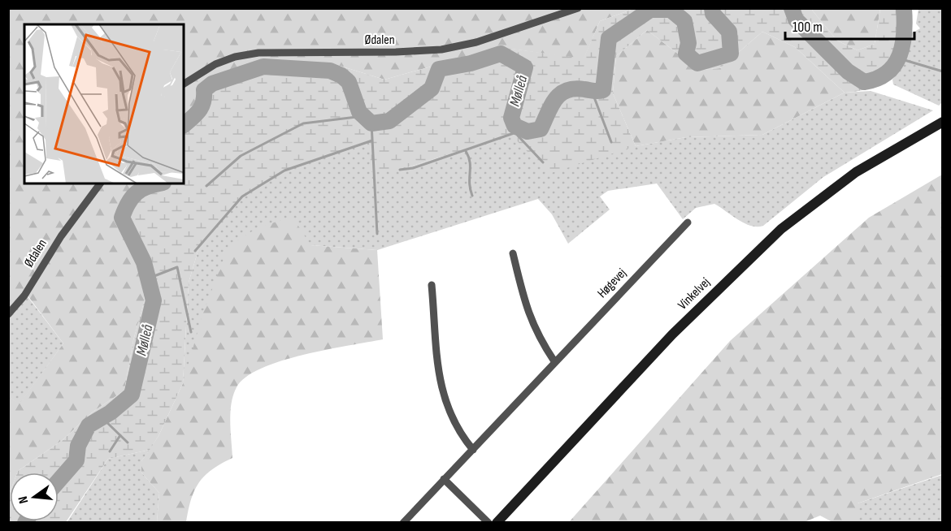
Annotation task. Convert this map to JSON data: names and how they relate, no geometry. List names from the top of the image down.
{
  "streets": {
    "street": ["Ødalen", "Høgevej", "Vinkelvej"]
  },
  "water": ["Mølleå"],
  "scale_bar": "100 m",
  "north": "left"
}
